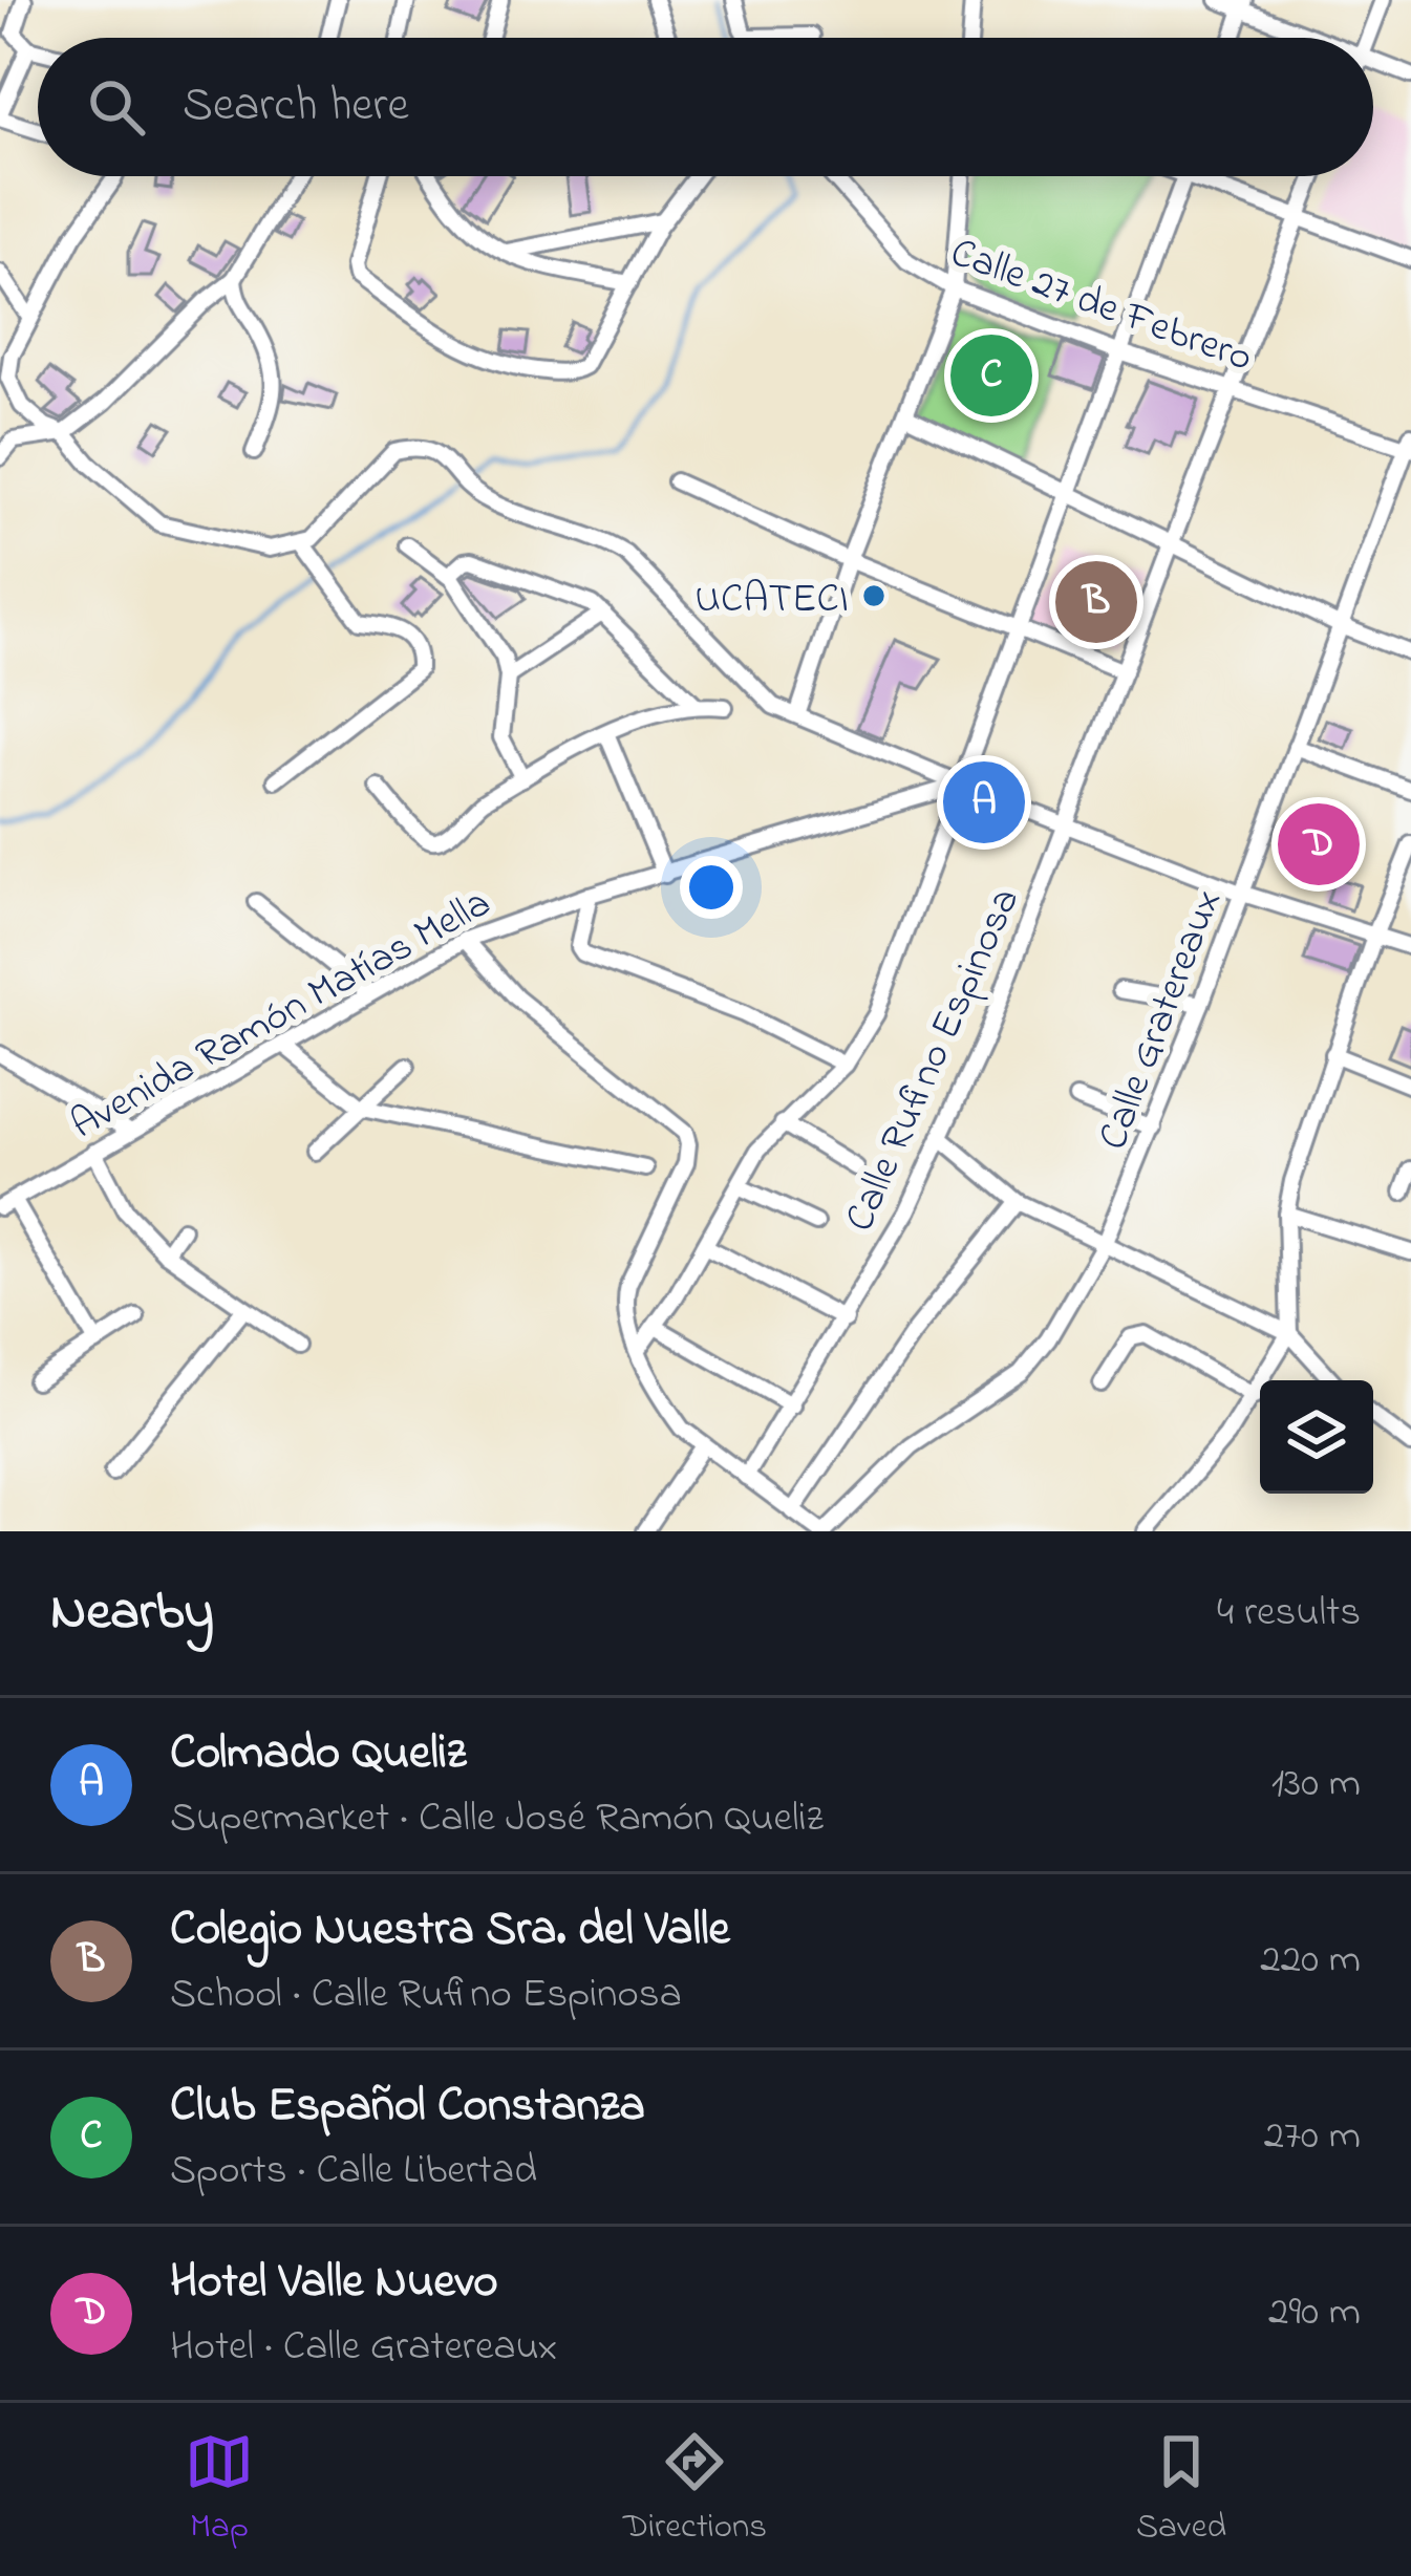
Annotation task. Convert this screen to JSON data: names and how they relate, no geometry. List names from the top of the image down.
{
  "streets": {
    "street": [
      "Calle 27 de Febrero",
      "Avenida Ramón Matías Mella",
      "Calle Gratereaux",
      "Calle Rufino Espinosa"
    ]
  },
  "crossings": [
    ["Calle 27 de Febrero", "Calle Gratereaux"],
    ["Calle 27 de Febrero", "Calle Rufino Espinosa"]
  ],
  "places": ["UCATECI"],
  "page": {
    "search": "Search here",
    "pins": [
      "C",
      "B",
      "A",
      "D"
    ],
    "heading": ["Nearby", "4 results"],
    "list": [
      {
        "mark": "A",
        "name": "Colmado Queliz",
        "note": "Supermarket · Calle José Ramón Queliz",
        "value": "130 m"
      },
      {
        "mark": "B",
        "name": "Colegio Nuestra Sra. del Valle",
        "note": "School · Calle Rufino Espinosa",
        "value": "220 m"
      },
      {
        "mark": "C",
        "name": "Club Español Constanza",
        "note": "Sports · Calle Libertad",
        "value": "270 m"
      },
      {
        "mark": "D",
        "name": "Hotel Valle Nuevo",
        "note": "Hotel · Calle Gratereaux",
        "value": "290 m"
      }
    ],
    "nav": ["Map", "Directions", "Saved"]
  }
}
